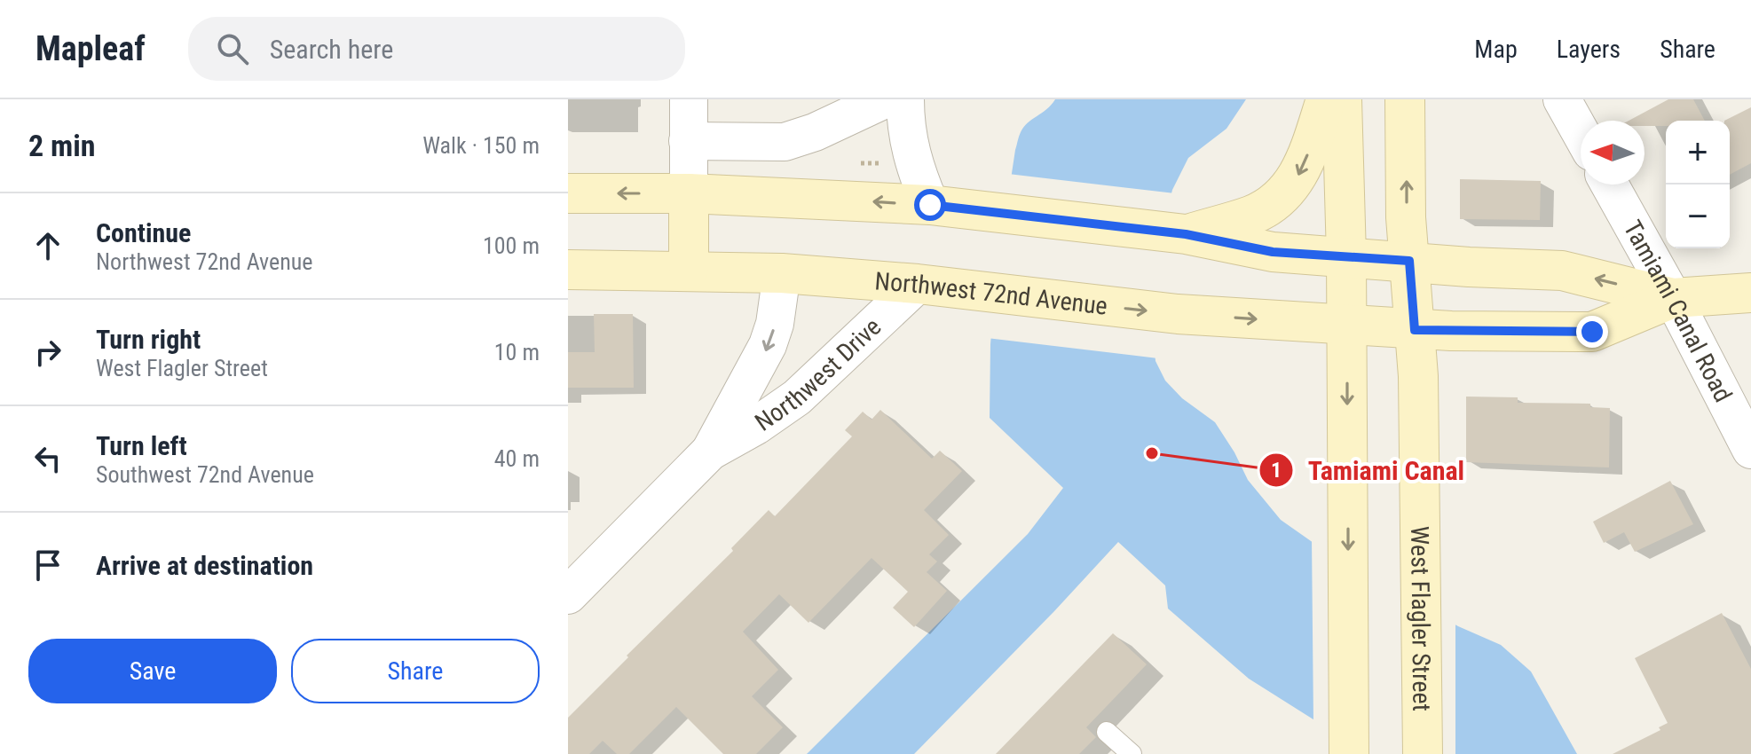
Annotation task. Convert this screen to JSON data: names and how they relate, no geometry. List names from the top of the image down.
{
  "streets": {
    "main road": ["Northwest 72nd Avenue", "West Flagler Street"],
    "street": ["Tamiami Canal Road", "Northwest Drive"]
  },
  "crossings": [
    ["Northwest 72nd Avenue", "Tamiami Canal Road"],
    ["Northwest 72nd Avenue", "Northwest Drive"],
    ["Northwest 72nd Avenue", "West Flagler Street"]
  ],
  "places": ["Tamiami Canal"],
  "north": "left",
  "page": {
    "header": "Mapleaf",
    "search": "Search here",
    "nav": ["Map", "Layers", "Share"],
    "heading": ["2 min", "Walk · 150 m"],
    "map_buttons": ["+", "−"],
    "list": [
      ["Continue", "Northwest 72nd Avenue", "100 m"],
      ["Turn right", "West Flagler Street", "10 m"],
      ["Turn left", "Southwest 72nd Avenue", "40 m"],
      "Arrive at destination"
    ],
    "buttons": ["Save", "Share"]
  }
}
